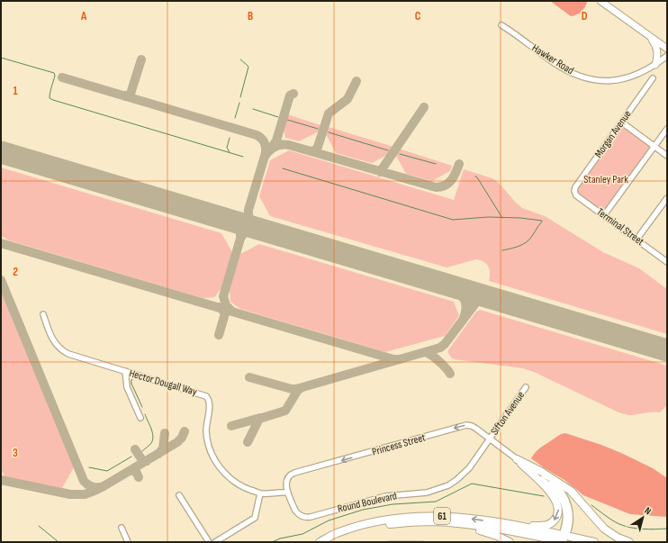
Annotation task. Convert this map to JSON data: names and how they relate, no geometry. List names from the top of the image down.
{
  "streets": {
    "highway": ["61"],
    "street": [
      "Hawker Road",
      "Morgan Avenue",
      "Terminal Street",
      "Hector Dougall Way",
      "Sifton Avenue",
      "Princess Street",
      "Round Boulevard"
    ]
  },
  "crossings": [
    ["Morgan Avenue", "Terminal Street"],
    ["Sifton Avenue", "Princess Street"],
    ["Sifton Avenue", "Round Boulevard"],
    ["Princess Street", "Round Boulevard"],
    ["Princess Street", "61"]
  ],
  "one_way": ["Princess Street"],
  "parks": ["Stanley Park"],
  "north": "top right",
  "grid": {
    "columns": [
      "A",
      "B",
      "C",
      "D"
    ],
    "rows": ["1", "2", "3"]
  }
}
